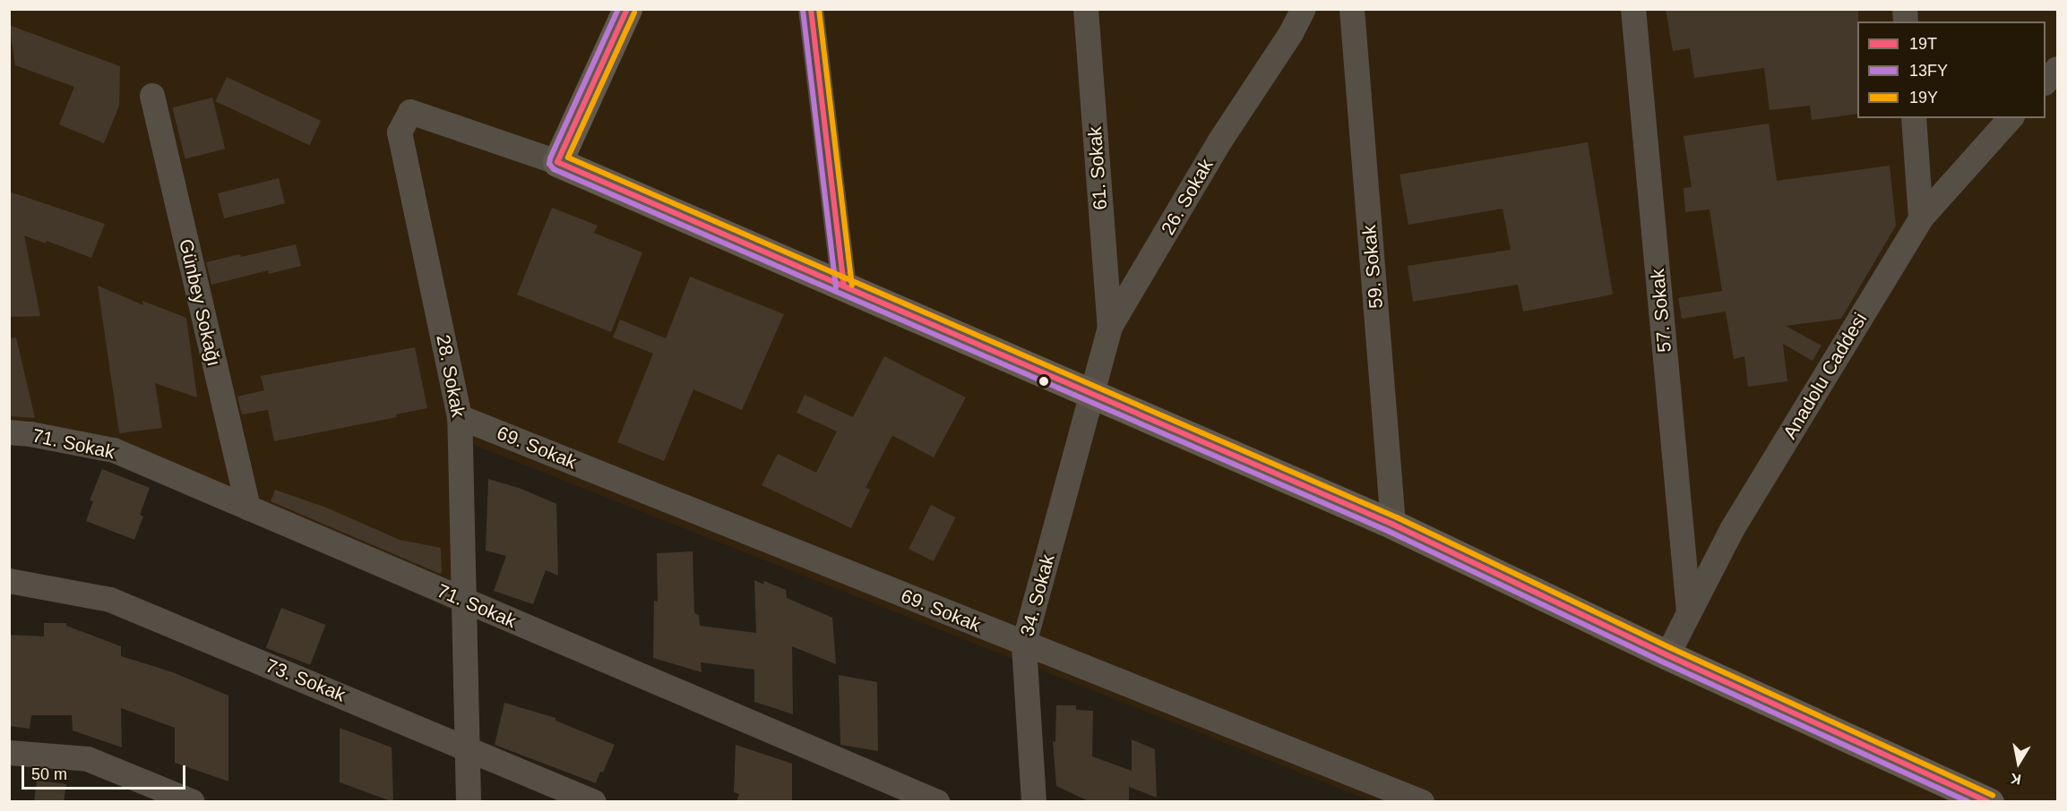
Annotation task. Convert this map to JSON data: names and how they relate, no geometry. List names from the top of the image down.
{
  "streets": {
    "street": [
      "61. Sokak",
      "26. Sokak",
      "59. Sokak",
      "Günbey Sokağı",
      "57. Sokak",
      "28. Sokak",
      "Anadolu Caddesi",
      "71. Sokak",
      "69. Sokak",
      "34. Sokak",
      "73. Sokak"
    ]
  },
  "crossings": [
    ["61. Sokak", "26. Sokak"],
    ["26. Sokak", "34. Sokak"],
    ["Günbey Sokağı", "71. Sokak"],
    ["57. Sokak", "Anadolu Caddesi"],
    ["28. Sokak", "71. Sokak"],
    ["28. Sokak", "69. Sokak"],
    ["28. Sokak", "73. Sokak"],
    ["69. Sokak", "34. Sokak"]
  ],
  "lines": ["transit line 19T", "transit line 13FY", "transit line 19Y"],
  "legend": ["19T", "13FY", "19Y"],
  "scale_bar": "50 m",
  "north": "bottom"
}
